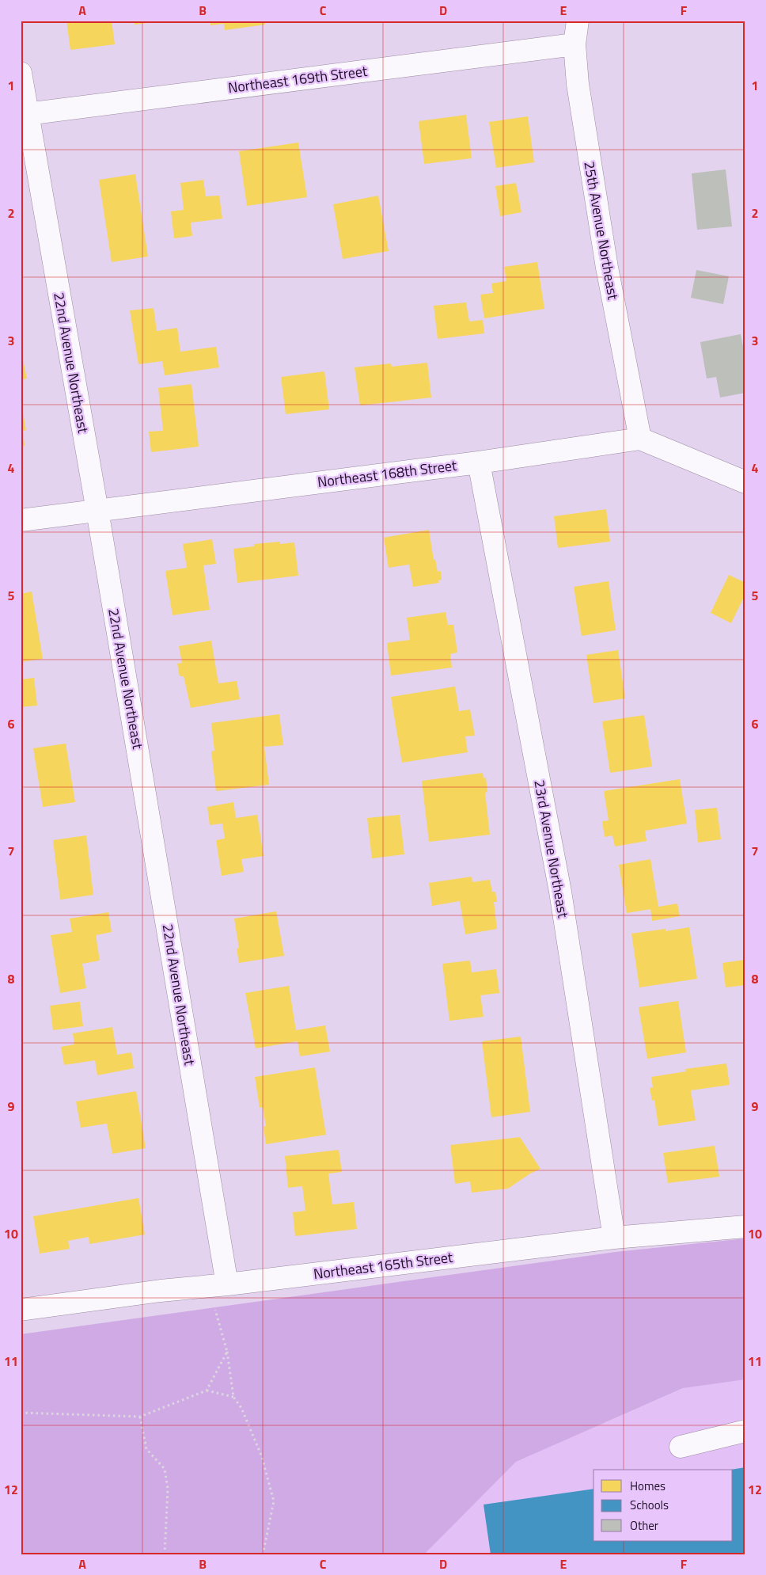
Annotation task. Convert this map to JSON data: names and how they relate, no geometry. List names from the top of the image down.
{
  "streets": {
    "street": [
      "Northeast 169th Street",
      "25th Avenue Northeast",
      "22nd Avenue Northeast",
      "Northeast 168th Street",
      "23rd Avenue Northeast",
      "Northeast 165th Street"
    ]
  },
  "crossings": [
    ["Northeast 169th Street", "25th Avenue Northeast"],
    ["Northeast 169th Street", "22nd Avenue Northeast"],
    ["25th Avenue Northeast", "Northeast 168th Street"],
    ["22nd Avenue Northeast", "Northeast 168th Street"],
    ["22nd Avenue Northeast", "Northeast 165th Street"],
    ["Northeast 168th Street", "23rd Avenue Northeast"],
    ["23rd Avenue Northeast", "Northeast 165th Street"]
  ],
  "legend": ["Homes", "Schools", "Other"],
  "grid": {
    "columns": [
      "A",
      "B",
      "C",
      "D",
      "E",
      "F"
    ],
    "rows": [
      "1",
      "2",
      "3",
      "4",
      "5",
      "6",
      "7",
      "8",
      "9",
      "10",
      "11",
      "12"
    ]
  }
}
